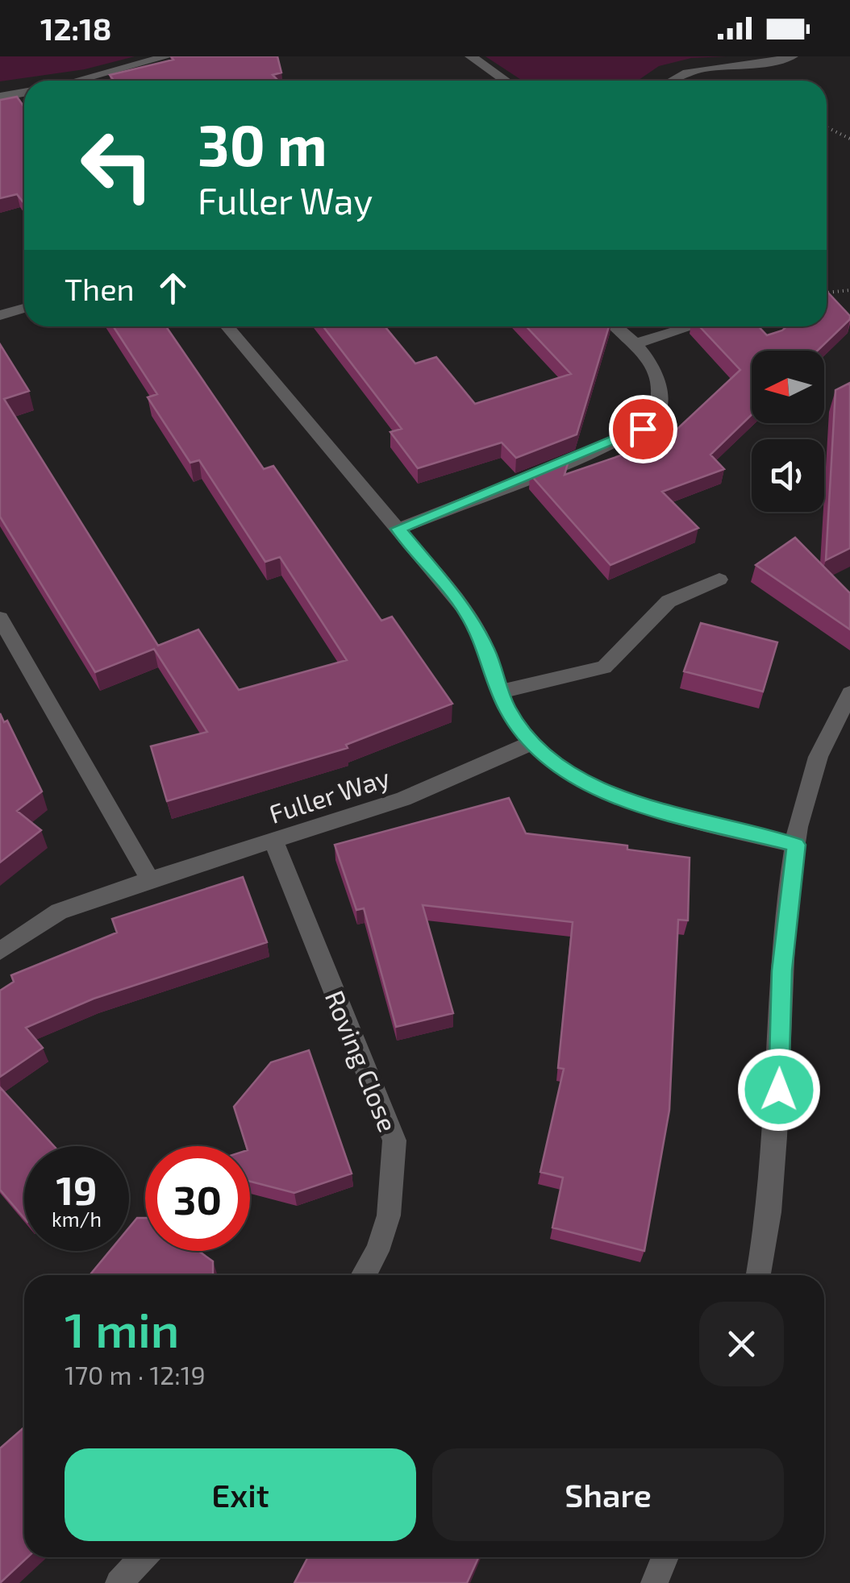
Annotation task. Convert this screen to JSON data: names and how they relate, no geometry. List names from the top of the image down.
{
  "streets": {
    "street": ["Fuller Way", "Roving Close"]
  },
  "crossings": [
    ["Fuller Way", "Roving Close"]
  ],
  "north": "left",
  "page": {
    "status": "12:18",
    "turn": ["30 m", "Fuller Way"],
    "then": "Then",
    "speed": "19 km/h",
    "limit": "30",
    "heading": ["1 min", "170 m · 12:19"],
    "buttons": ["Exit", "Share"]
  }
}
